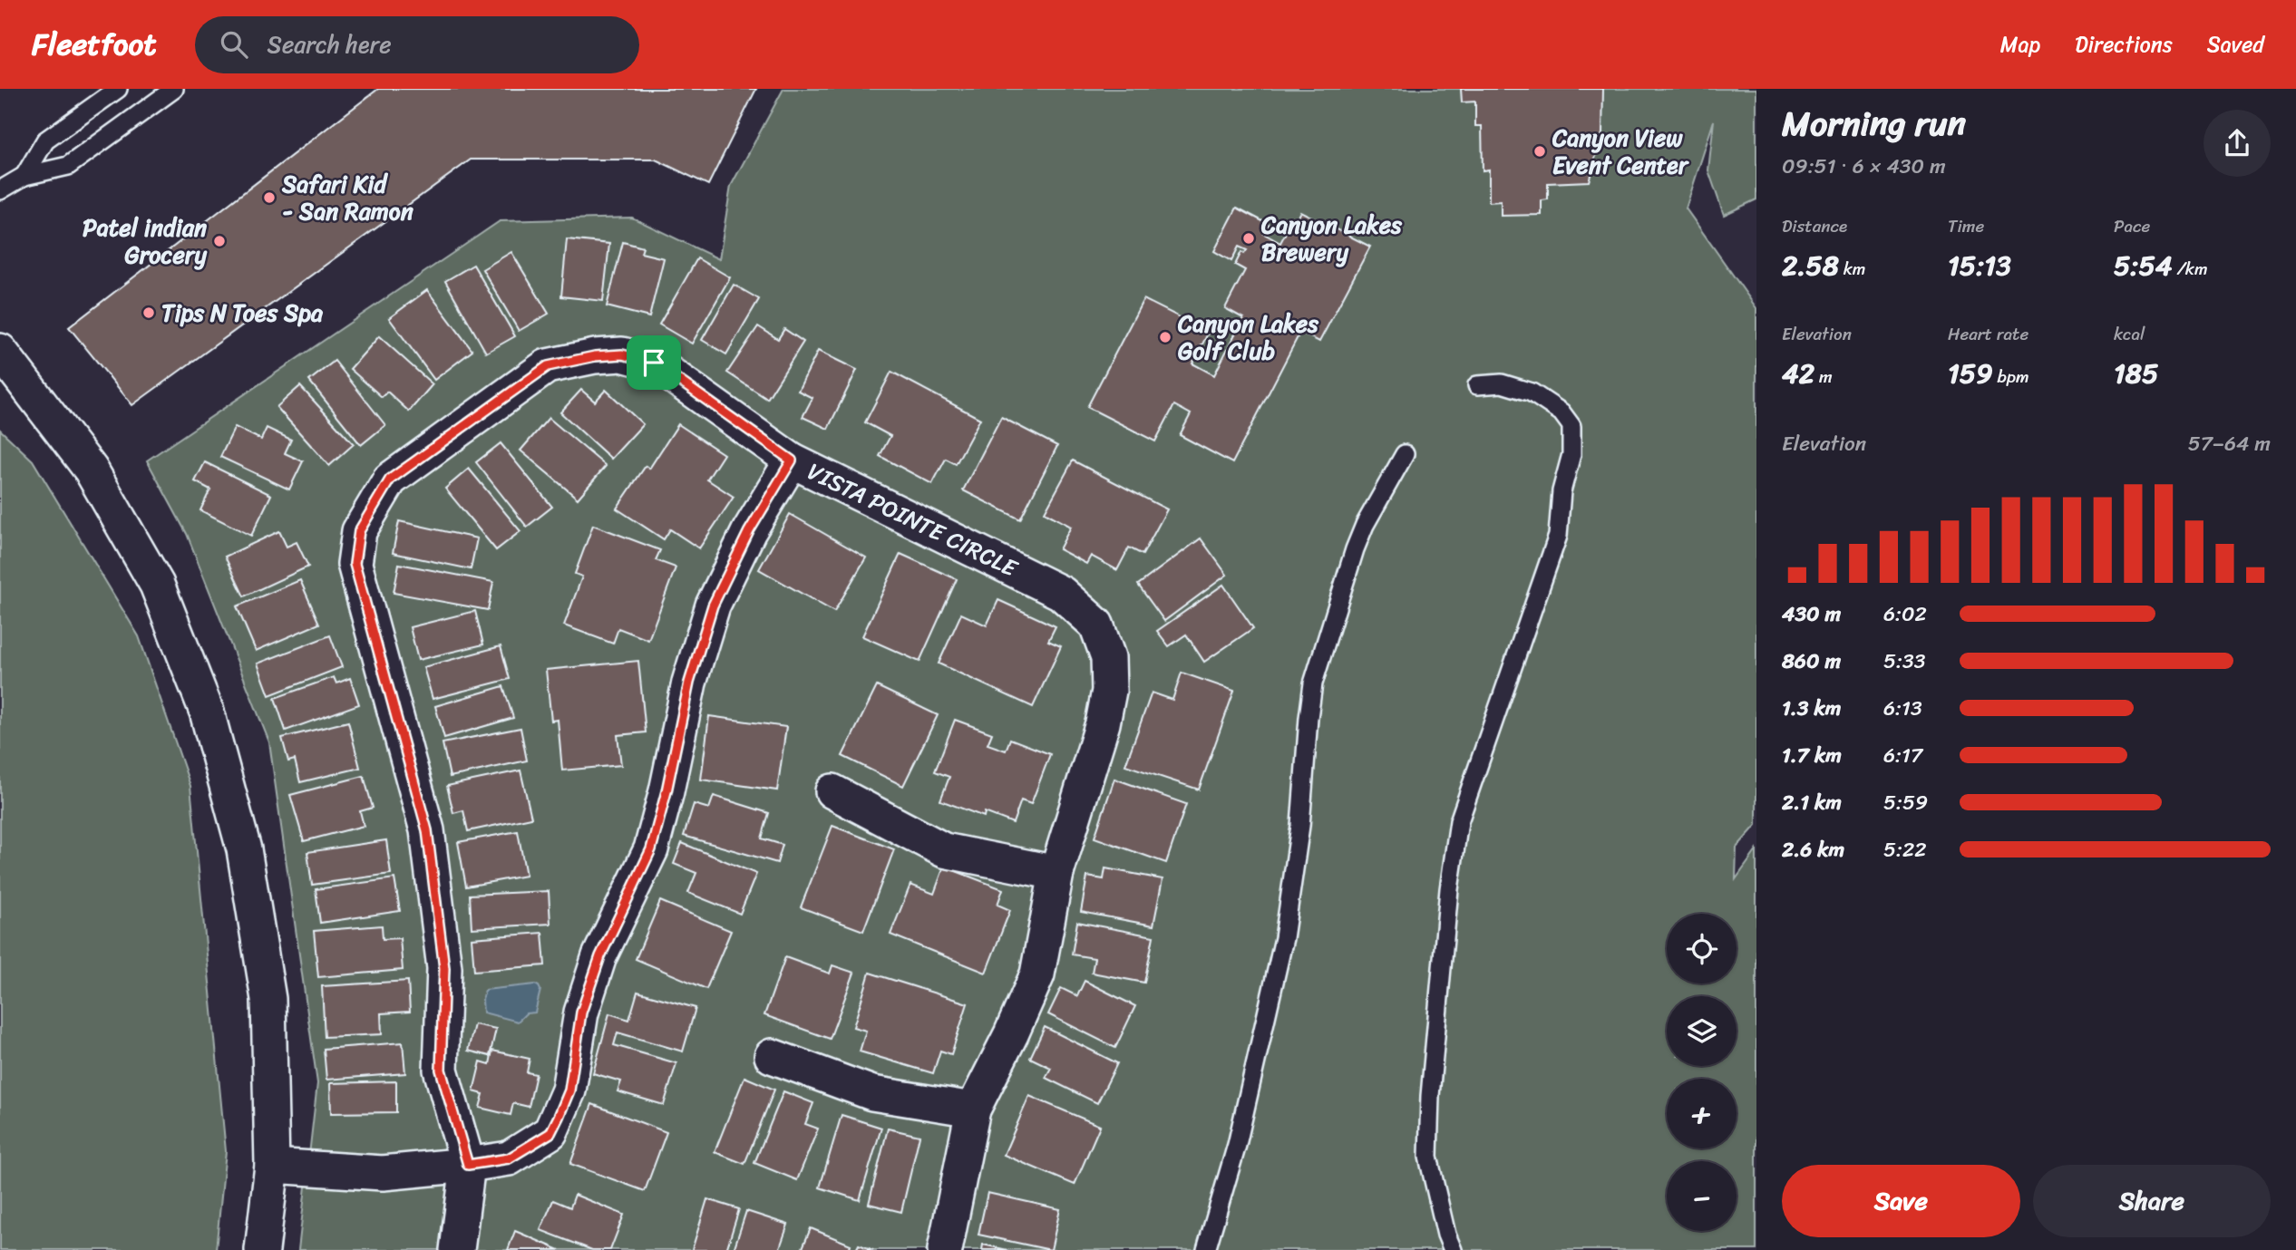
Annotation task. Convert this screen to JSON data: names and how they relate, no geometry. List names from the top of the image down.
{
  "streets": {
    "street": ["VISTA POINTE CIRCLE"]
  },
  "places": [
    "Canyon View Event Center",
    "Safari Kid - San Ramon",
    "Canyon Lakes Brewery",
    "Patel indian Grocery",
    "Tips N Toes Spa",
    "Canyon Lakes Golf Club"
  ],
  "page": {
    "header": "Fleetfoot",
    "search": "Search here",
    "nav": ["Map", "Directions", "Saved"],
    "heading": ["Morning run", "09:51 · 6 × 430 m"],
    "stats": [
      ["Distance", "2.58 km"],
      ["Time", "15:13"],
      ["Pace", "5:54 /km"],
      ["Elevation", "42 m"],
      ["Heart rate", "159 bpm"],
      ["kcal", "185"]
    ],
    "chart": ["Elevation", "57–64 m"],
    "list": [
      {
        "name": "430 m",
        "note": "6:02"
      },
      {
        "name": "860 m",
        "note": "5:33"
      },
      {
        "name": "1.3 km",
        "note": "6:13"
      },
      {
        "name": "1.7 km",
        "note": "6:17"
      },
      {
        "name": "2.1 km",
        "note": "5:59"
      },
      {
        "name": "2.6 km",
        "note": "5:22"
      }
    ],
    "map_buttons": ["+", "−"],
    "buttons": ["Save", "Share"]
  }
}
